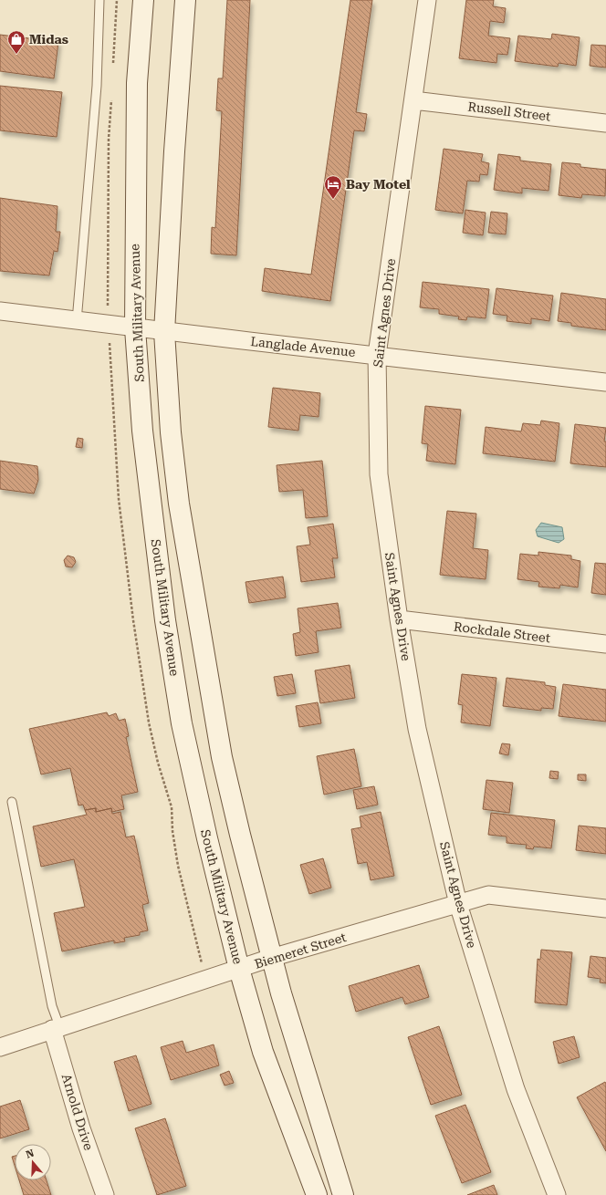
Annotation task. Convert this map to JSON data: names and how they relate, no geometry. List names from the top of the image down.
{
  "streets": {
    "main road": ["South Military Avenue"],
    "street": [
      "Russell Street",
      "Saint Agnes Drive",
      "Langlade Avenue",
      "Rockdale Street",
      "Biemeret Street",
      "Arnold Drive"
    ]
  },
  "crossings": [
    ["Russell Street", "Saint Agnes Drive"],
    ["South Military Avenue", "Langlade Avenue"],
    ["South Military Avenue", "Biemeret Street"],
    ["Saint Agnes Drive", "Langlade Avenue"],
    ["Saint Agnes Drive", "Rockdale Street"],
    ["Saint Agnes Drive", "Biemeret Street"],
    ["Biemeret Street", "Arnold Drive"]
  ],
  "places": {
    "shop": ["Midas"],
    "hotel": ["Bay Motel"]
  },
  "north": "top"
}
